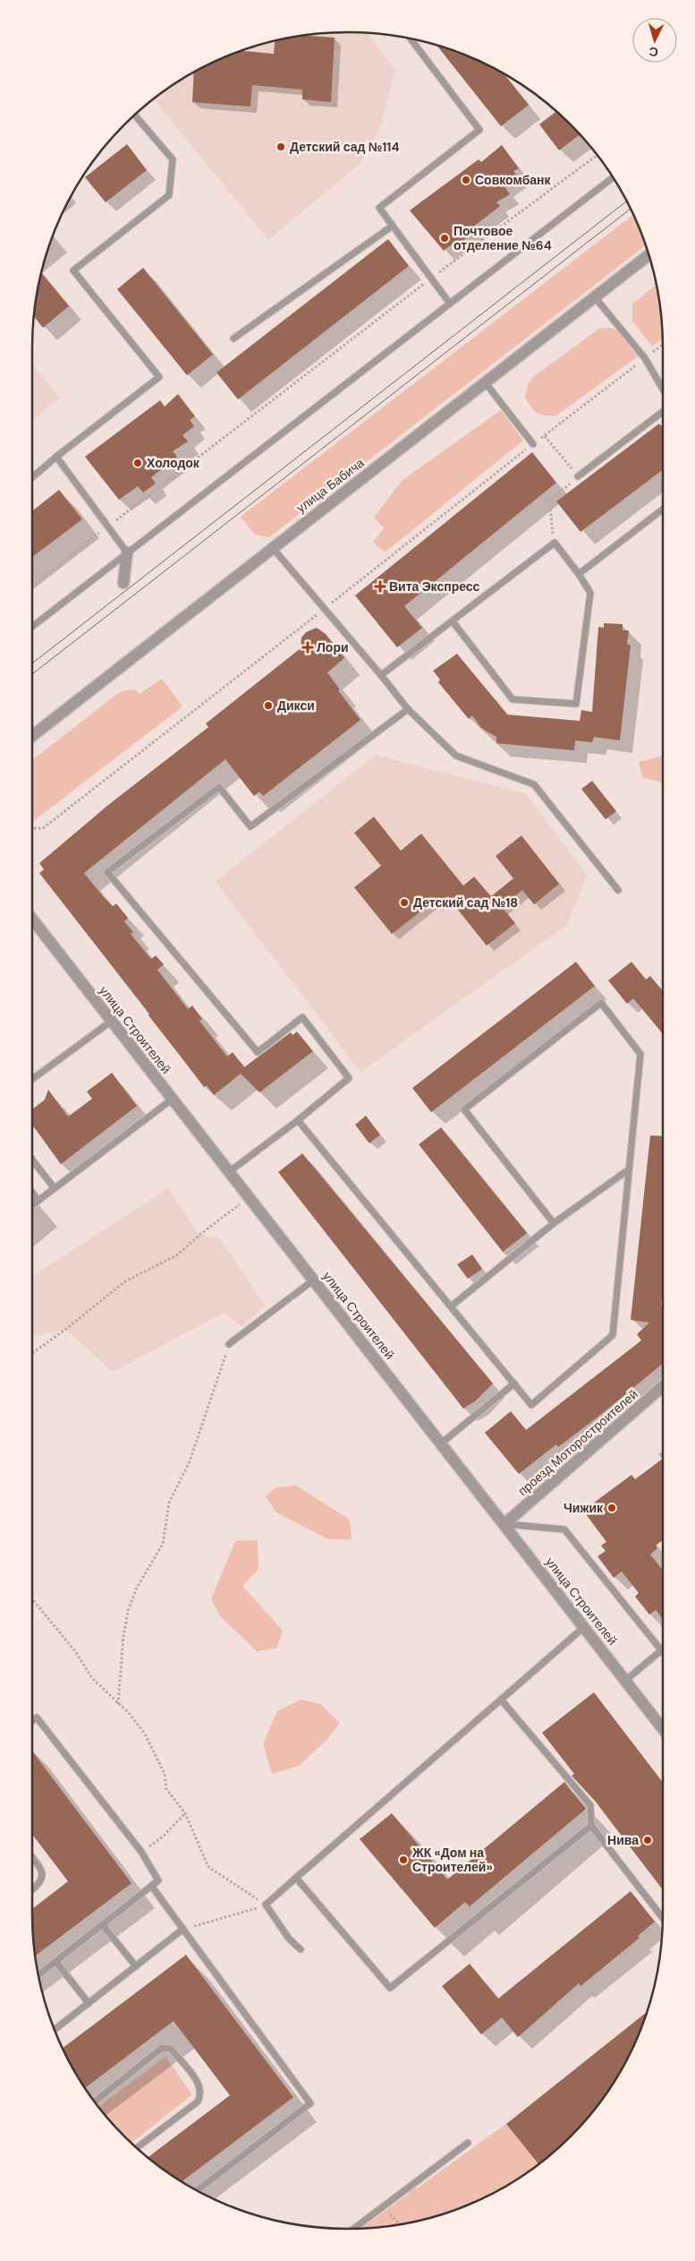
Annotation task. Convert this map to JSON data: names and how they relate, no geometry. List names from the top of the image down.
{
  "streets": {
    "street": ["улица Бабича", "улица Строителей", "проезд Моторостроителей"]
  },
  "crossings": [
    ["улица Строителей", "проезд Моторостроителей"]
  ],
  "places": {
    "other": [
      "Детский сад №114",
      "Совкомбанк",
      "Почтовое отделение №64",
      "Холодок",
      "Дикси",
      "Детский сад №18",
      "Чижик",
      "Нива",
      "ЖК «Дом на Строителей»"
    ],
    "health": ["Вита Экспресс", "Лори"]
  },
  "north": "bottom"
}
